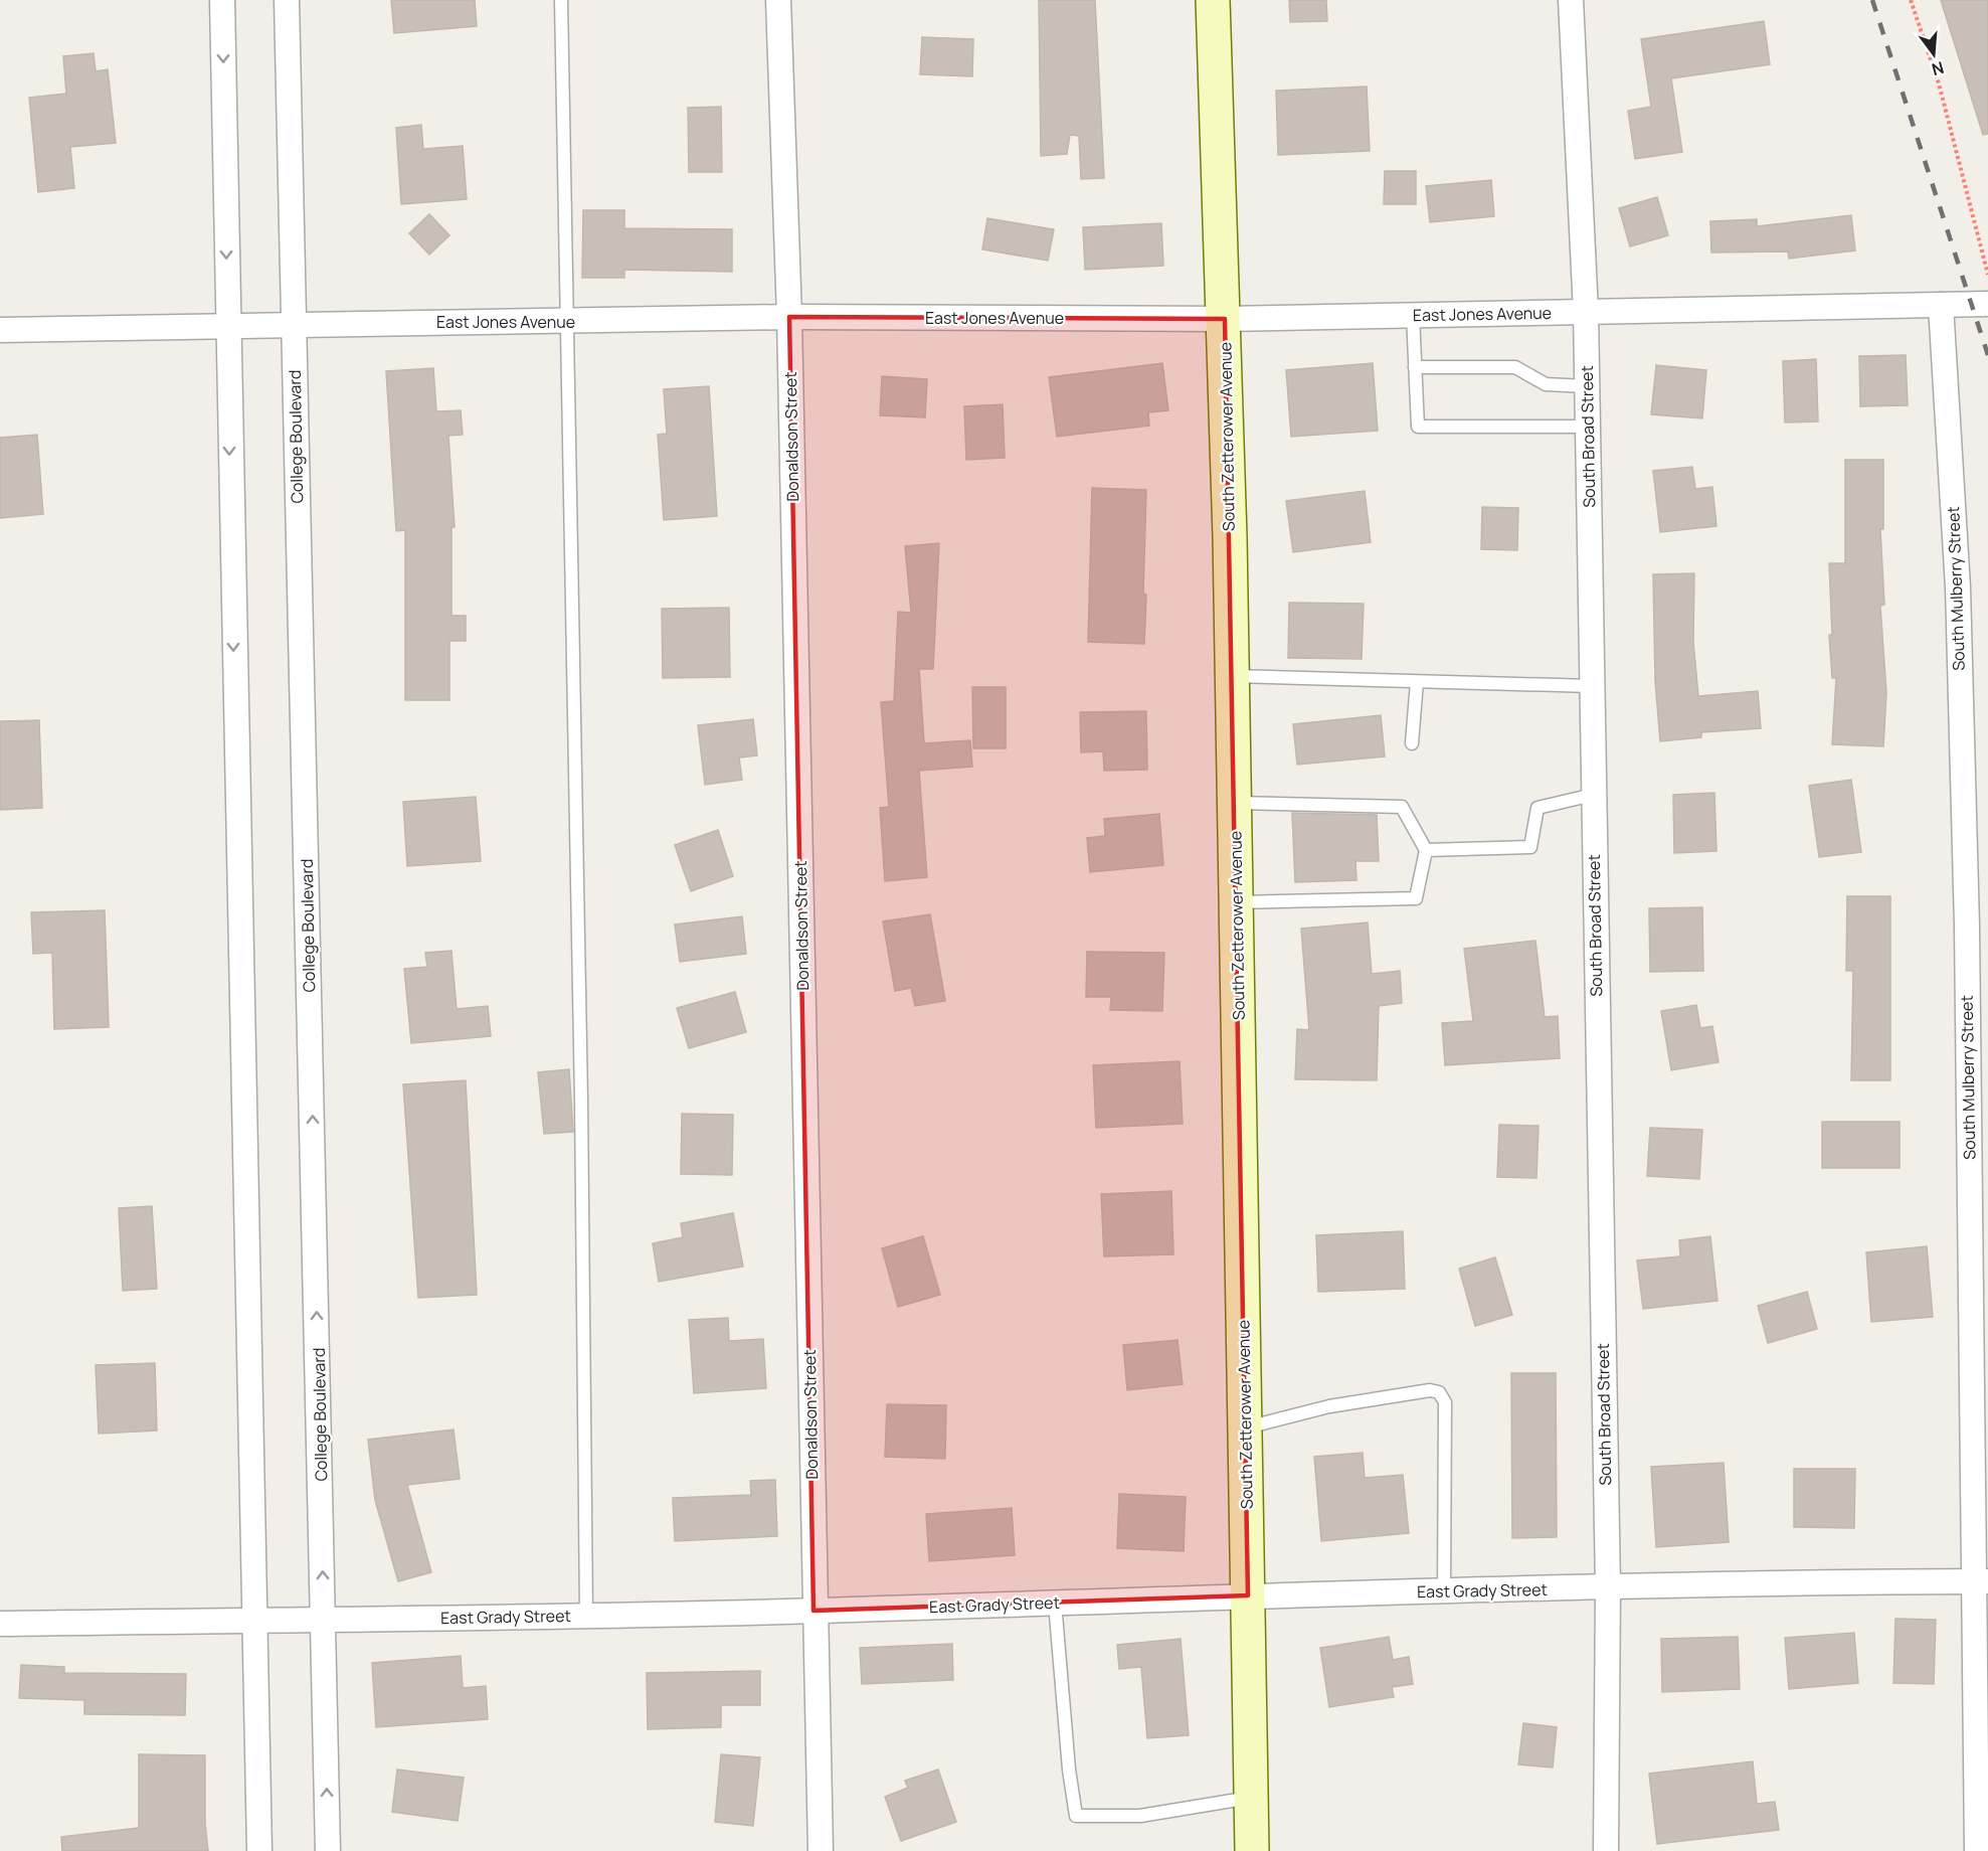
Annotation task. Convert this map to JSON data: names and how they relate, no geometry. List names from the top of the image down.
{
  "streets": {
    "street": [
      "East Jones Avenue",
      "College Boulevard",
      "Donaldson Street",
      "South Zetterower Avenue",
      "South Broad Street",
      "South Mulberry Street",
      "East Grady Street"
    ]
  },
  "crossings": [
    ["East Jones Avenue", "College Boulevard"],
    ["East Jones Avenue", "Donaldson Street"],
    ["East Jones Avenue", "South Zetterower Avenue"],
    ["East Jones Avenue", "South Broad Street"],
    ["East Jones Avenue", "South Mulberry Street"],
    ["College Boulevard", "East Grady Street"],
    ["Donaldson Street", "East Grady Street"],
    ["South Zetterower Avenue", "East Grady Street"],
    ["South Broad Street", "East Grady Street"],
    ["South Mulberry Street", "East Grady Street"]
  ],
  "north": "bottom"
}
